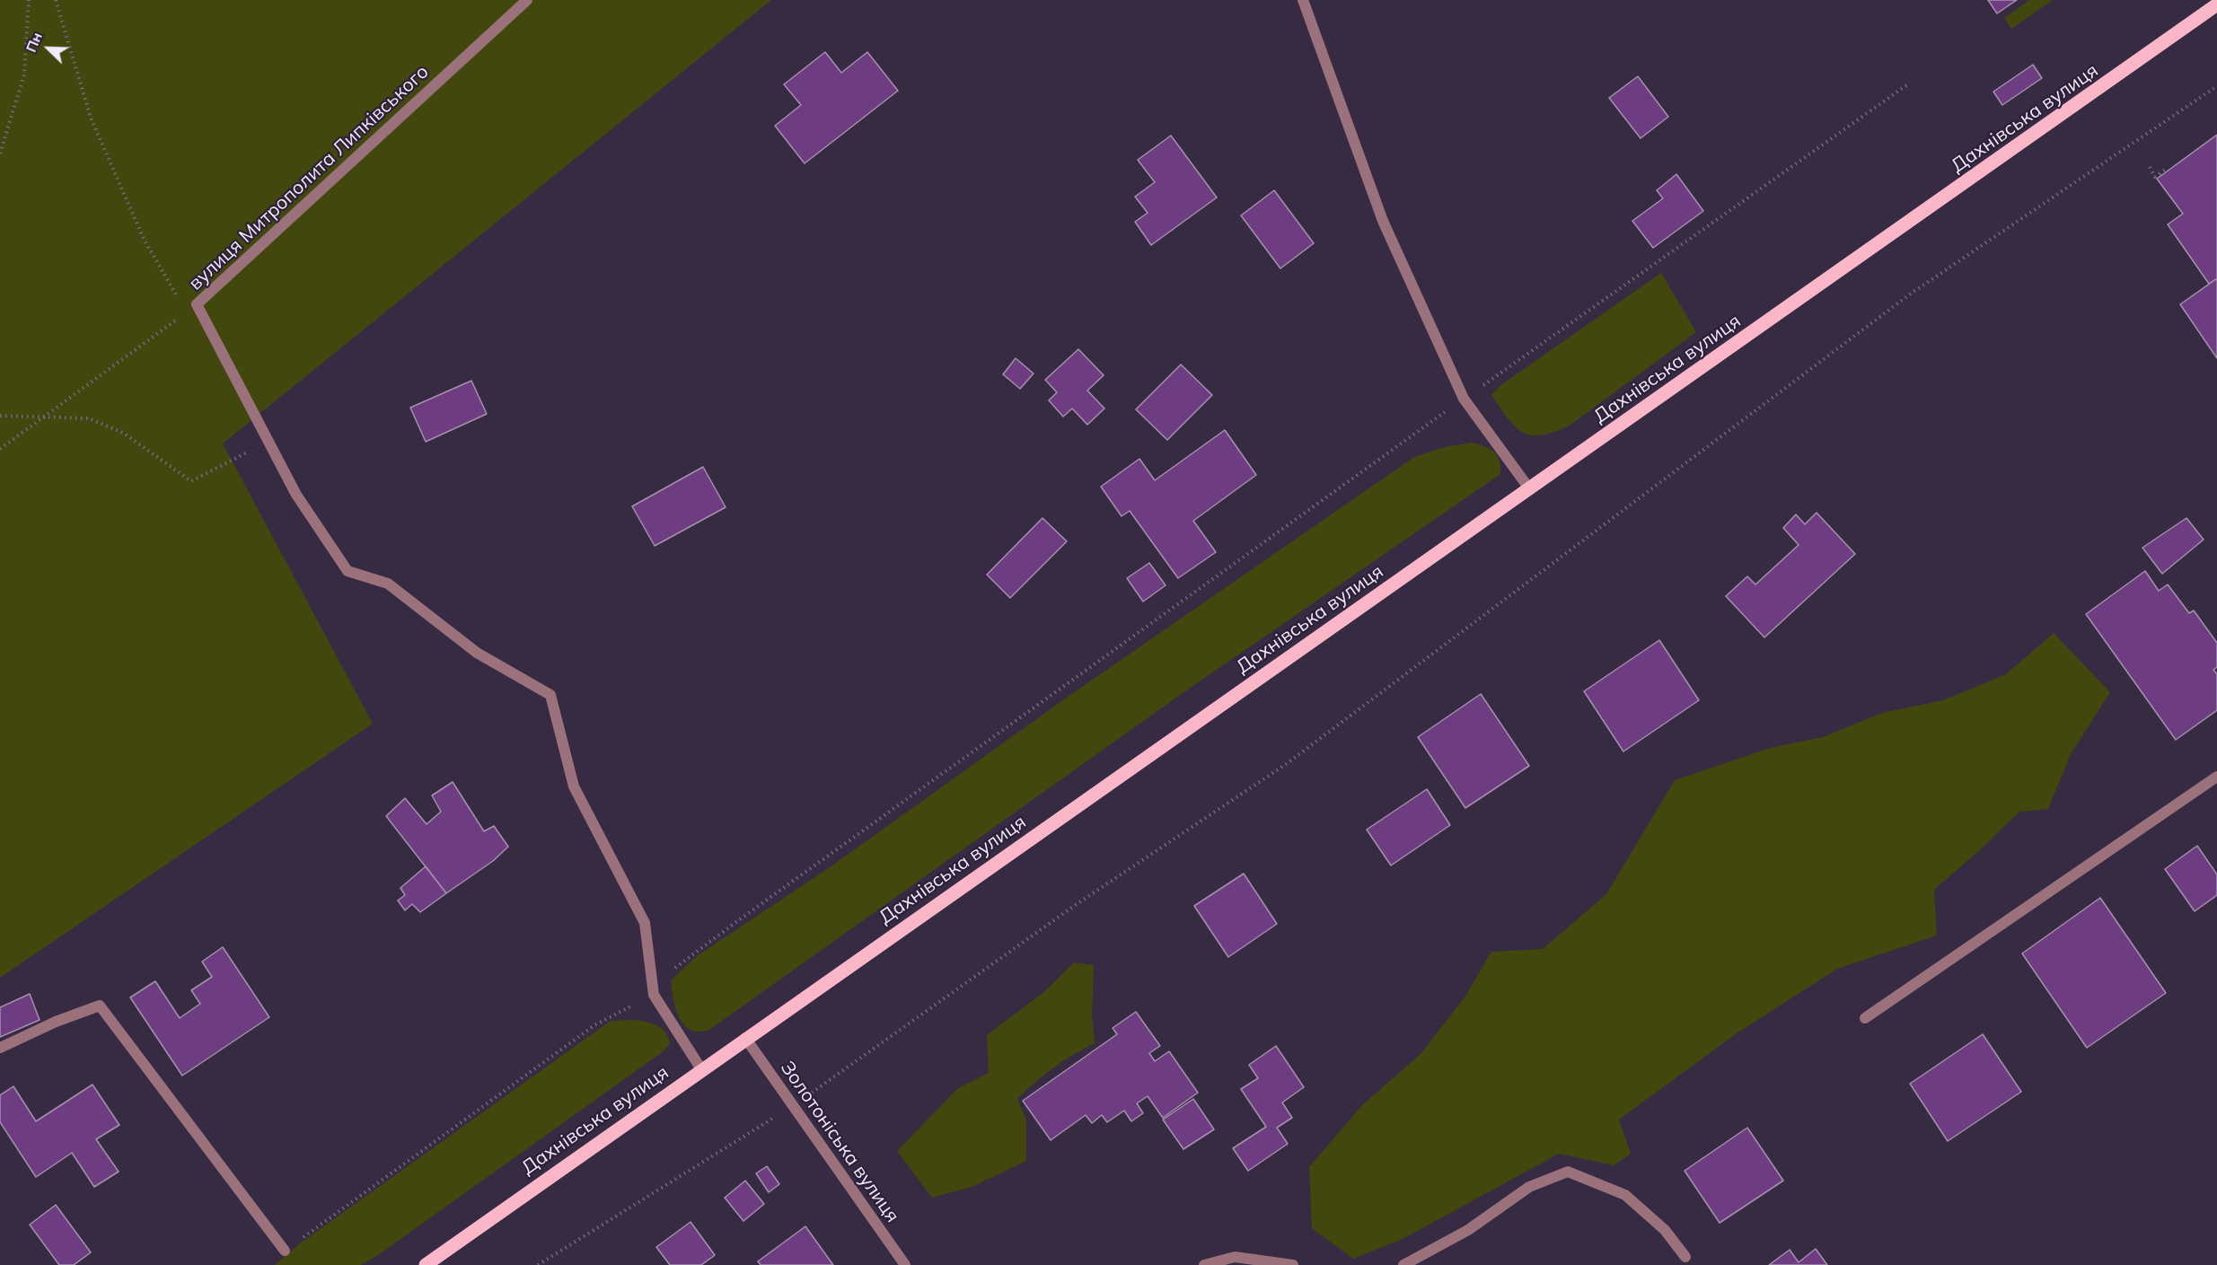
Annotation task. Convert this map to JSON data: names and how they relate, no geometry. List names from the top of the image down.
{
  "streets": {
    "main road": ["Дахнівська вулиця"],
    "street": ["вулиця Митрополита Липківського", "Золотоніська вулиця"]
  },
  "crossings": [
    ["Дахнівська вулиця", "Золотоніська вулиця"]
  ],
  "north": "top left"
}
